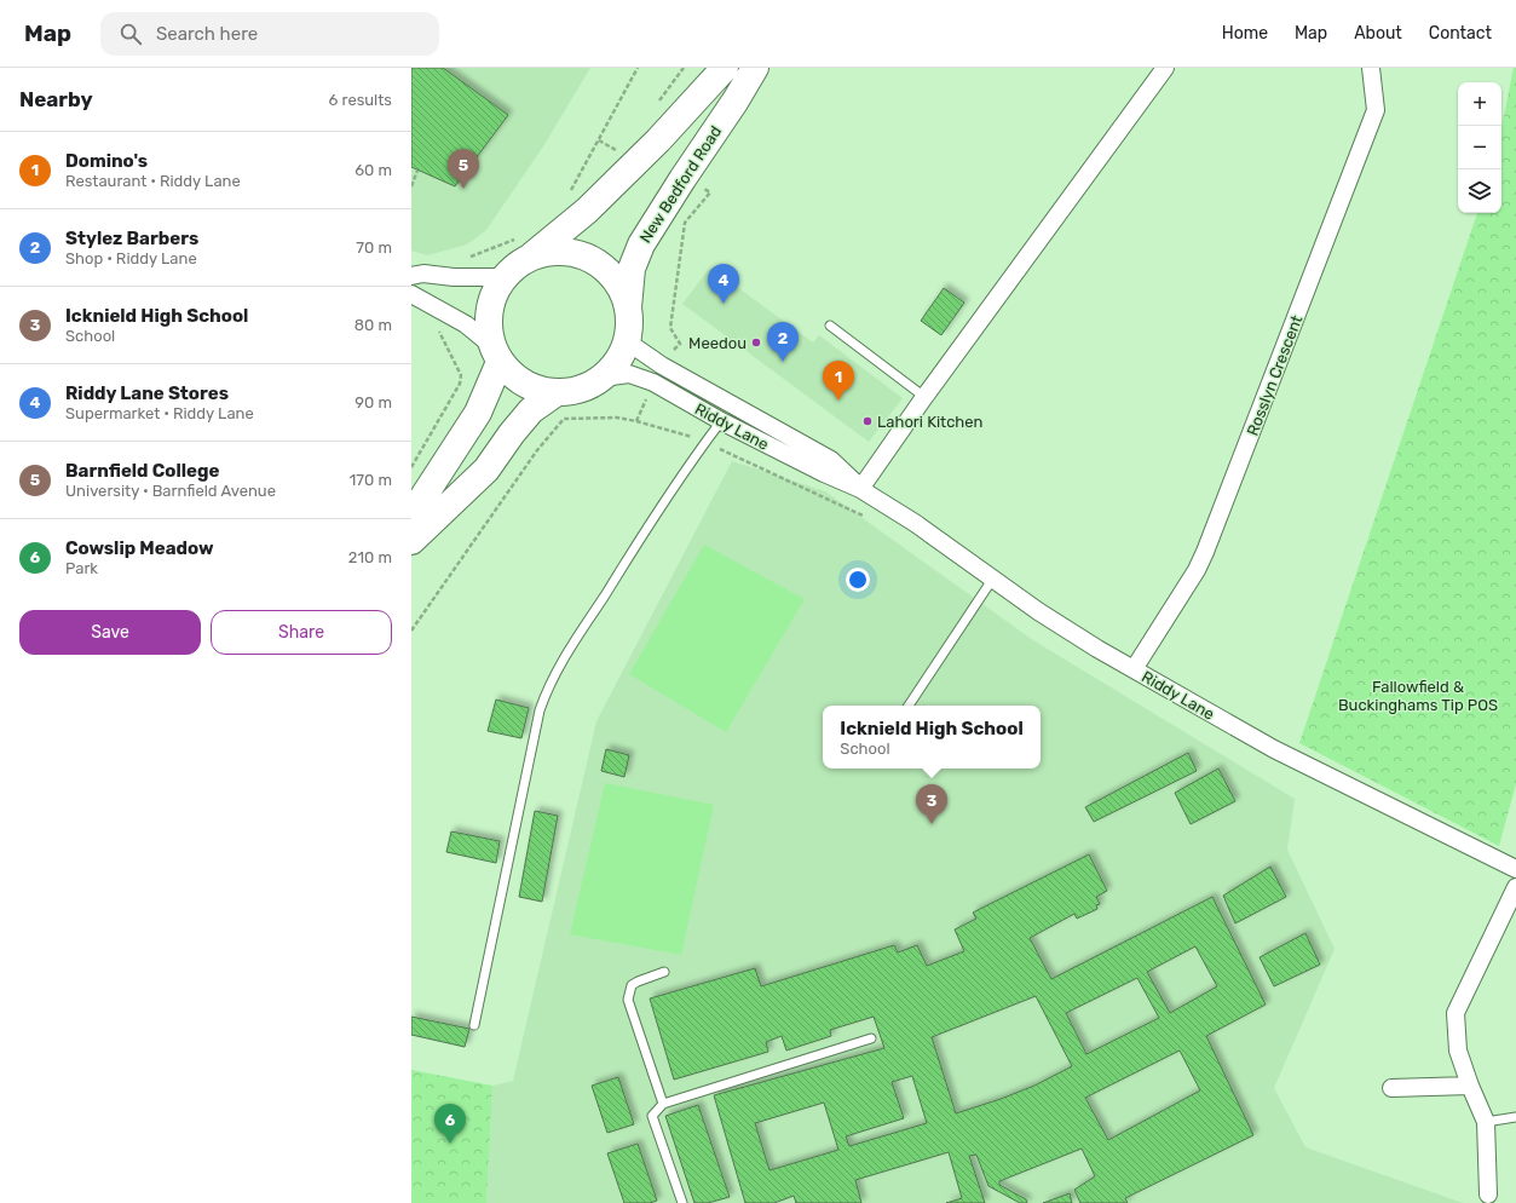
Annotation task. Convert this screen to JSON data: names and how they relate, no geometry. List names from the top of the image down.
{
  "streets": {
    "highway": ["New Bedford Road"],
    "street": ["Rosslyn Crescent", "Riddy Lane"]
  },
  "crossings": [
    ["New Bedford Road", "Riddy Lane"],
    ["Rosslyn Crescent", "Riddy Lane"]
  ],
  "parks": ["Fallowfield & Buckinghams Tip POS"],
  "places": ["Meedou", "Lahori Kitchen"],
  "page": {
    "header": "Map",
    "search": "Search here",
    "nav": [
      "Home",
      "Map",
      "About",
      "Contact"
    ],
    "heading": ["Nearby", "6 results"],
    "map_buttons": ["+", "−"],
    "list": [
      {
        "mark": "1",
        "name": "Domino's",
        "note": "Restaurant · Riddy Lane",
        "value": "60 m"
      },
      {
        "mark": "2",
        "name": "Stylez Barbers",
        "note": "Shop · Riddy Lane",
        "value": "70 m"
      },
      {
        "mark": "3",
        "name": "Icknield High School",
        "note": "School",
        "value": "80 m"
      },
      {
        "mark": "4",
        "name": "Riddy Lane Stores",
        "note": "Supermarket · Riddy Lane",
        "value": "90 m"
      },
      {
        "mark": "5",
        "name": "Barnfield College",
        "note": "University · Barnfield Avenue",
        "value": "170 m"
      },
      {
        "mark": "6",
        "name": "Cowslip Meadow",
        "note": "Park",
        "value": "210 m"
      }
    ],
    "pins": [
      "5",
      "4",
      "2",
      "1",
      "3",
      "6"
    ],
    "buttons": ["Save", "Share"],
    "popup": ["Icknield High School", "School"]
  }
}
